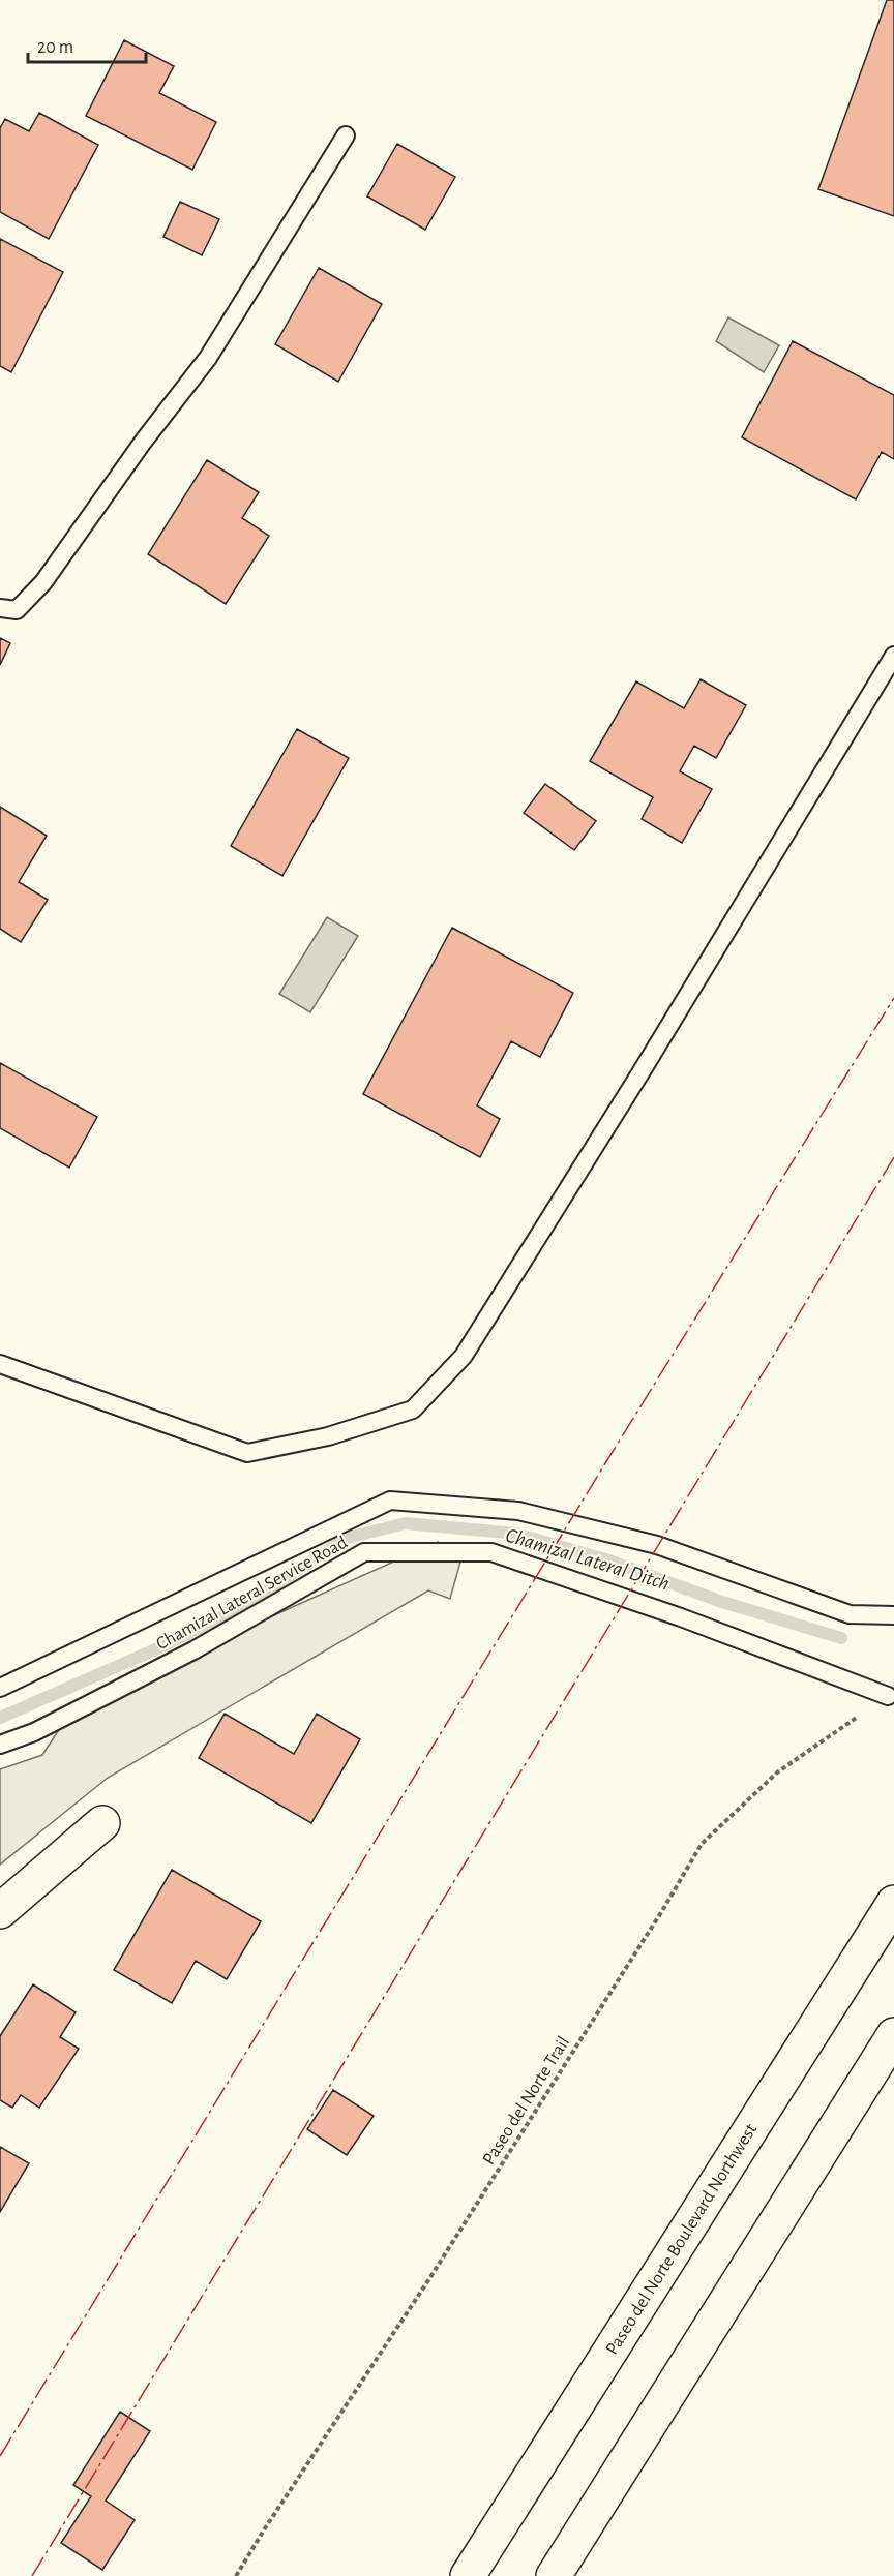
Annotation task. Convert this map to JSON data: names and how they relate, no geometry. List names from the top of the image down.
{
  "streets": {
    "main road": ["Paseo del Norte Boulevard Northwest"],
    "lane": ["Chamizal Lateral Service Road"],
    "path": ["Paseo del Norte Trail"]
  },
  "crossings": [
    ["Chamizal Lateral Service Road", "Paseo del Norte Trail"]
  ],
  "water": ["Chamizal Lateral Ditch"],
  "scale_bar": "20 m"
}
